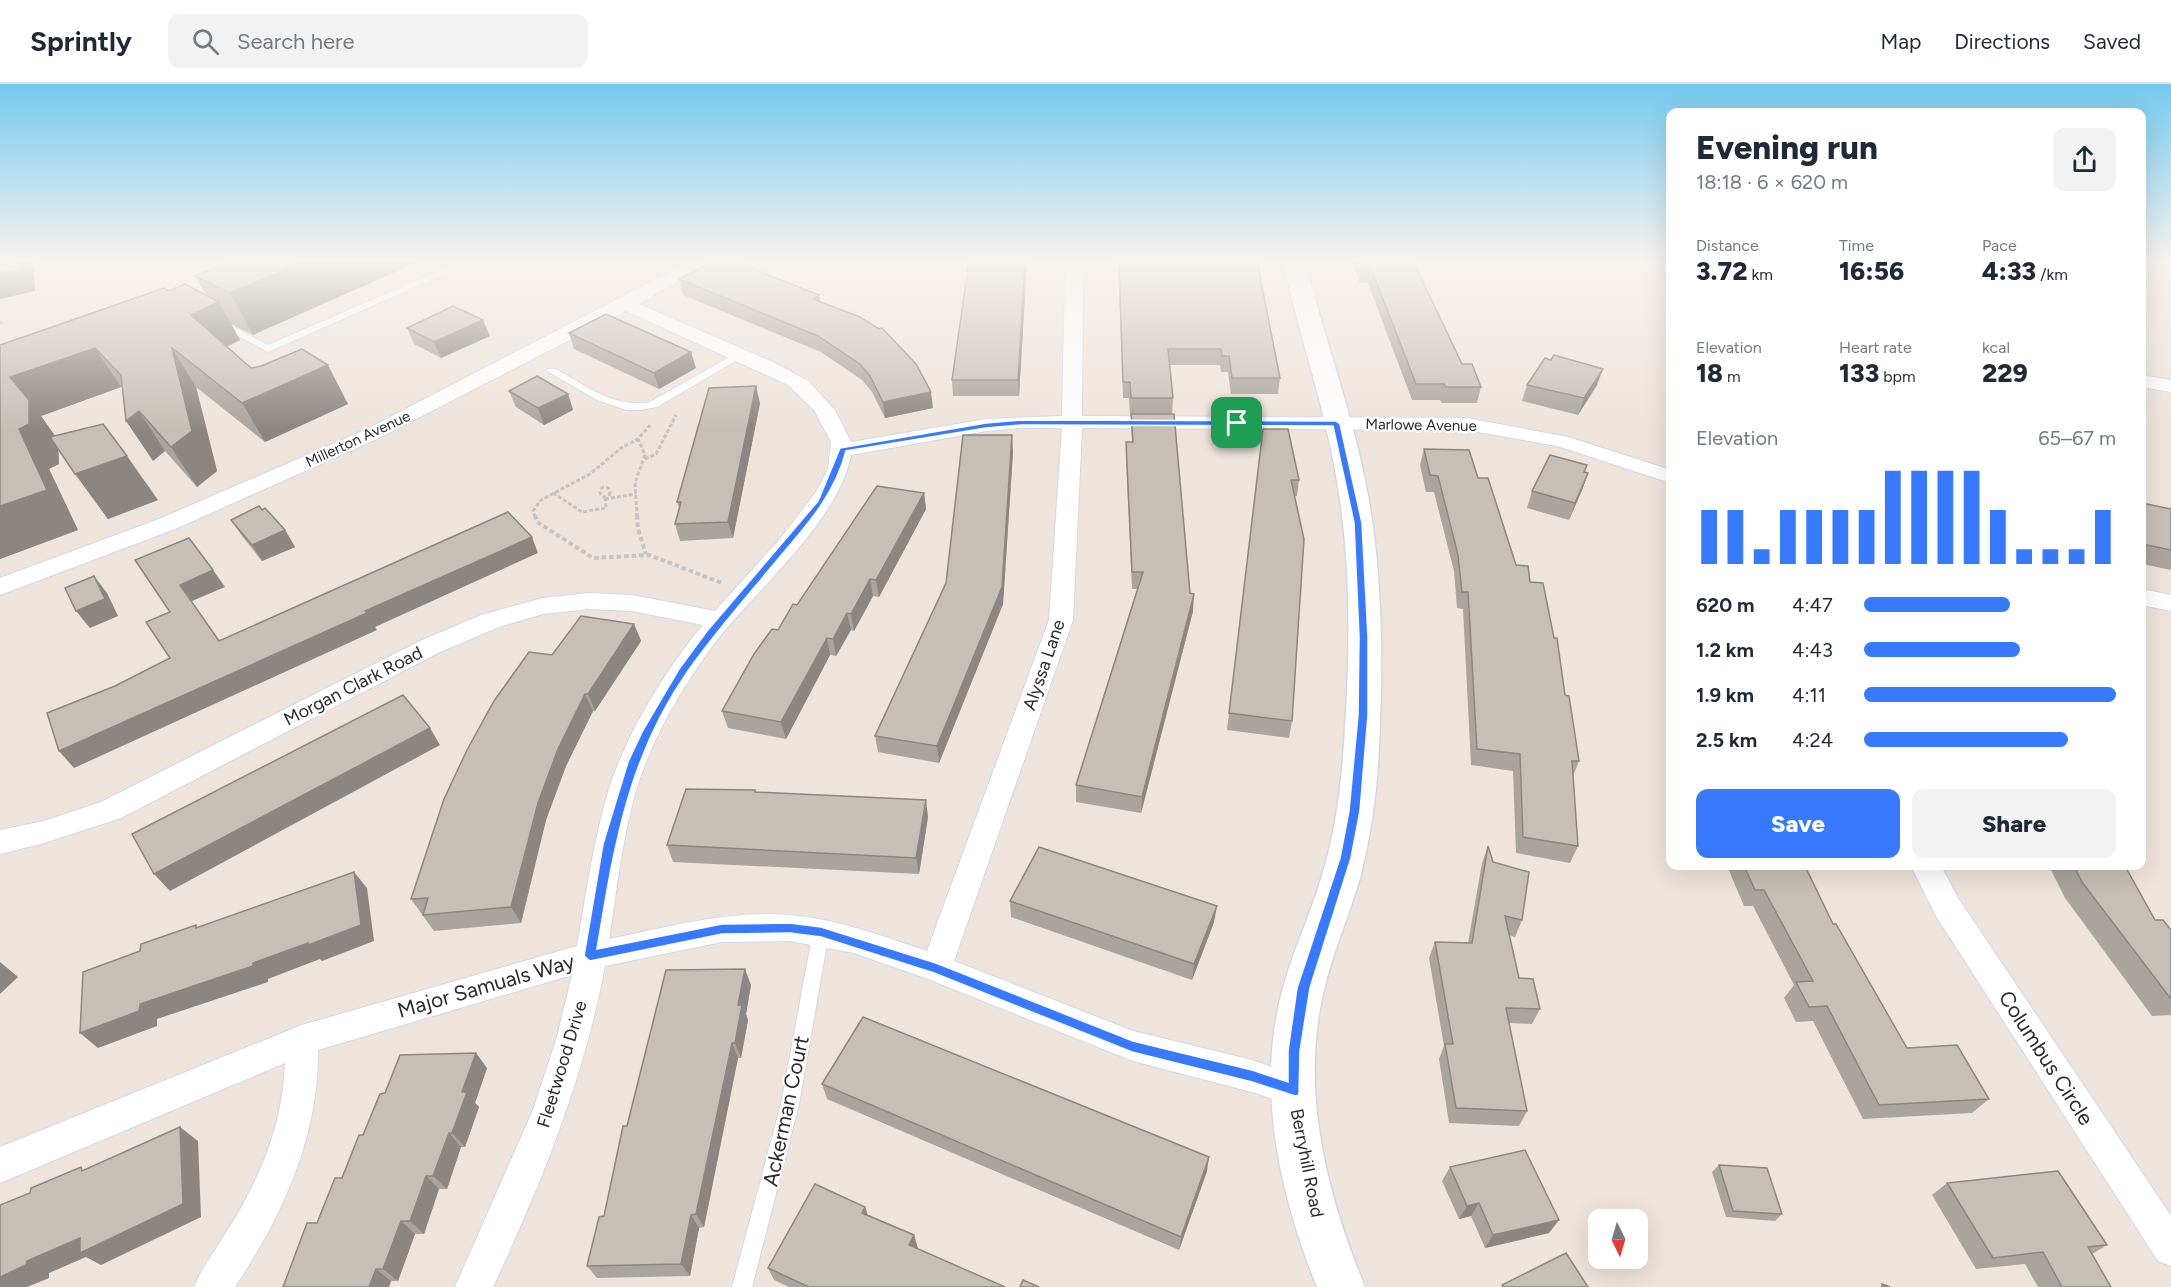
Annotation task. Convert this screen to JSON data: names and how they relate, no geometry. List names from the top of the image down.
{
  "streets": {
    "street": [
      "Marlowe Avenue",
      "Millerton Avenue",
      "Alyssa Lane",
      "Morgan Clark Road",
      "Major Samuals Way",
      "Columbus Circle",
      "Fleetwood Drive",
      "Berryhill Road"
    ],
    "lane": ["Ackerman Court"]
  },
  "crossings": [
    ["Marlowe Avenue", "Alyssa Lane"],
    ["Marlowe Avenue", "Fleetwood Drive"],
    ["Marlowe Avenue", "Berryhill Road"],
    ["Alyssa Lane", "Major Samuals Way"],
    ["Morgan Clark Road", "Fleetwood Drive"],
    ["Major Samuals Way", "Fleetwood Drive"],
    ["Major Samuals Way", "Ackerman Court"],
    ["Major Samuals Way", "Berryhill Road"]
  ],
  "north": "bottom",
  "page": {
    "header": "Sprintly",
    "search": "Search here",
    "nav": ["Map", "Directions", "Saved"],
    "heading": ["Evening run", "18:18 · 6 × 620 m"],
    "stats": [
      ["Distance", "3.72 km"],
      ["Time", "16:56"],
      ["Pace", "4:33 /km"],
      ["Elevation", "18 m"],
      ["Heart rate", "133 bpm"],
      ["kcal", "229"]
    ],
    "chart": ["Elevation", "65–67 m"],
    "list": [
      {
        "name": "620 m",
        "note": "4:47"
      },
      {
        "name": "1.2 km",
        "note": "4:43"
      },
      {
        "name": "1.9 km",
        "note": "4:11"
      },
      {
        "name": "2.5 km",
        "note": "4:24"
      }
    ],
    "buttons": ["Save", "Share"]
  }
}
